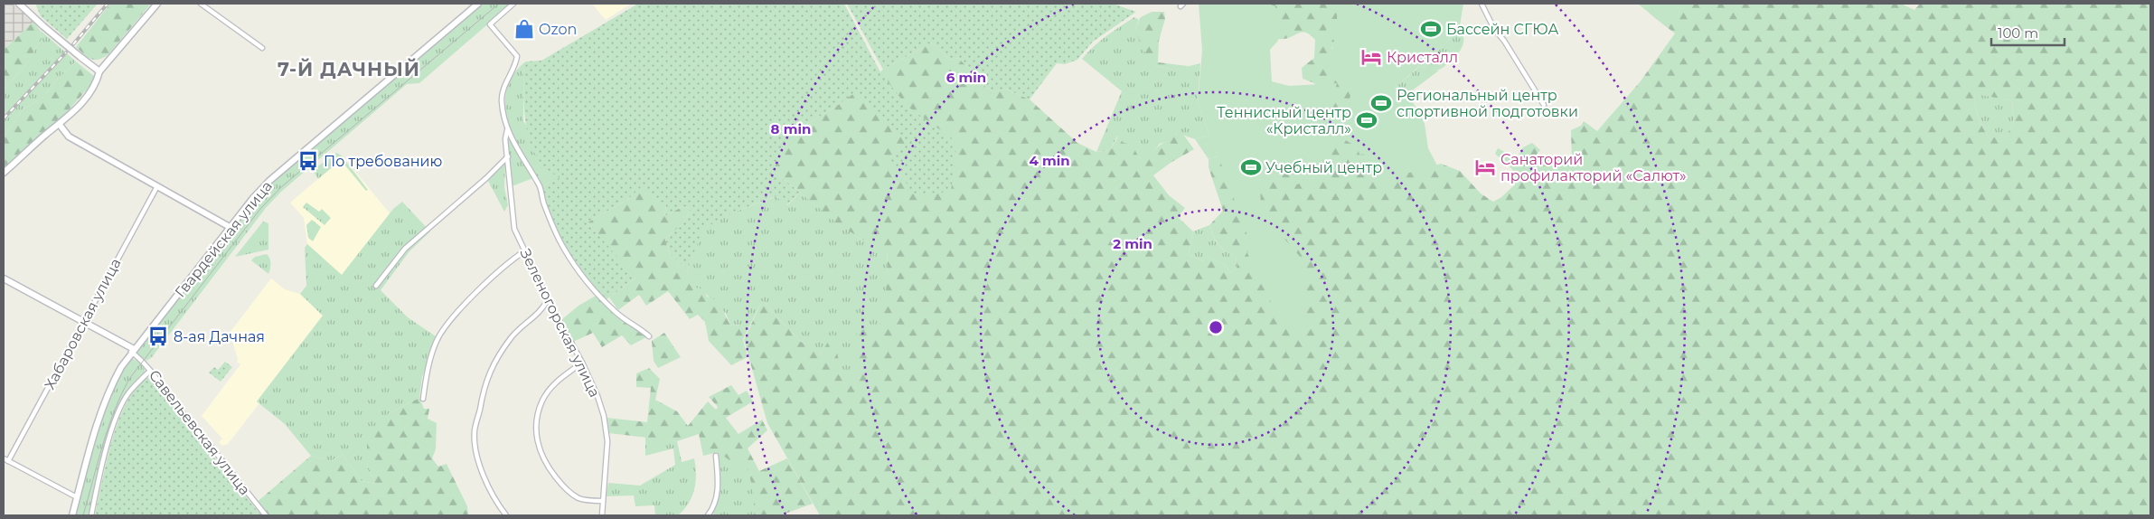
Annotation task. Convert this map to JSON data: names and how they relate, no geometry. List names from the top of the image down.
{
  "streets": {
    "main road": ["Гвардейская улица"],
    "street": ["Зеленогорская улица", "Хабаровская улица", "Савельевская улица"]
  },
  "crossings": [
    ["Гвардейская улица", "Савельевская улица"]
  ],
  "districts": ["7-Й ДАЧНЫЙ"],
  "places": {
    "shop": ["Ozon"],
    "sports": [
      "Бассейн СГЮА",
      "Региональный центр спортивной подготовки",
      "Теннисный центр «Кристалл»",
      "Учебный центр"
    ],
    "hotel": ["Кристалл", "Санаторий профилакторий «Салют»"],
    "bus stop": ["По требованию", "8-ая Дачная"]
  },
  "scale_bar": "100 m",
  "rings": [
    "6 min",
    "8 min",
    "4 min",
    "2 min"
  ]
}
